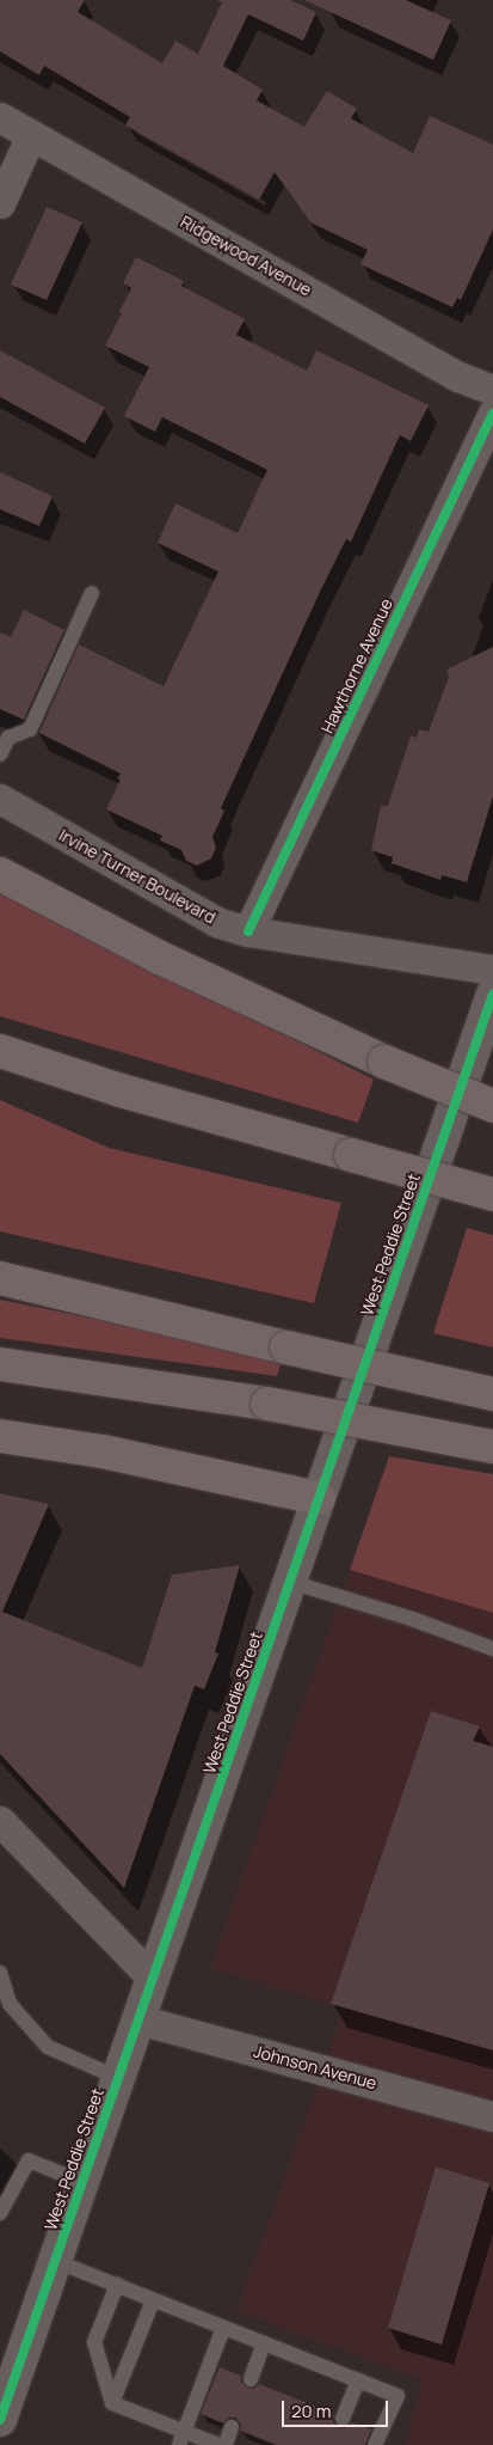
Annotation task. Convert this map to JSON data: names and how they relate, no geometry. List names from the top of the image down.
{
  "streets": {
    "street": [
      "Ridgewood Avenue",
      "Hawthorne Avenue",
      "Irvine Turner Boulevard",
      "West Peddie Street",
      "Johnson Avenue"
    ]
  },
  "crossings": [
    ["Hawthorne Avenue", "Irvine Turner Boulevard"],
    ["West Peddie Street", "Johnson Avenue"]
  ],
  "scale_bar": "20 m"
}
